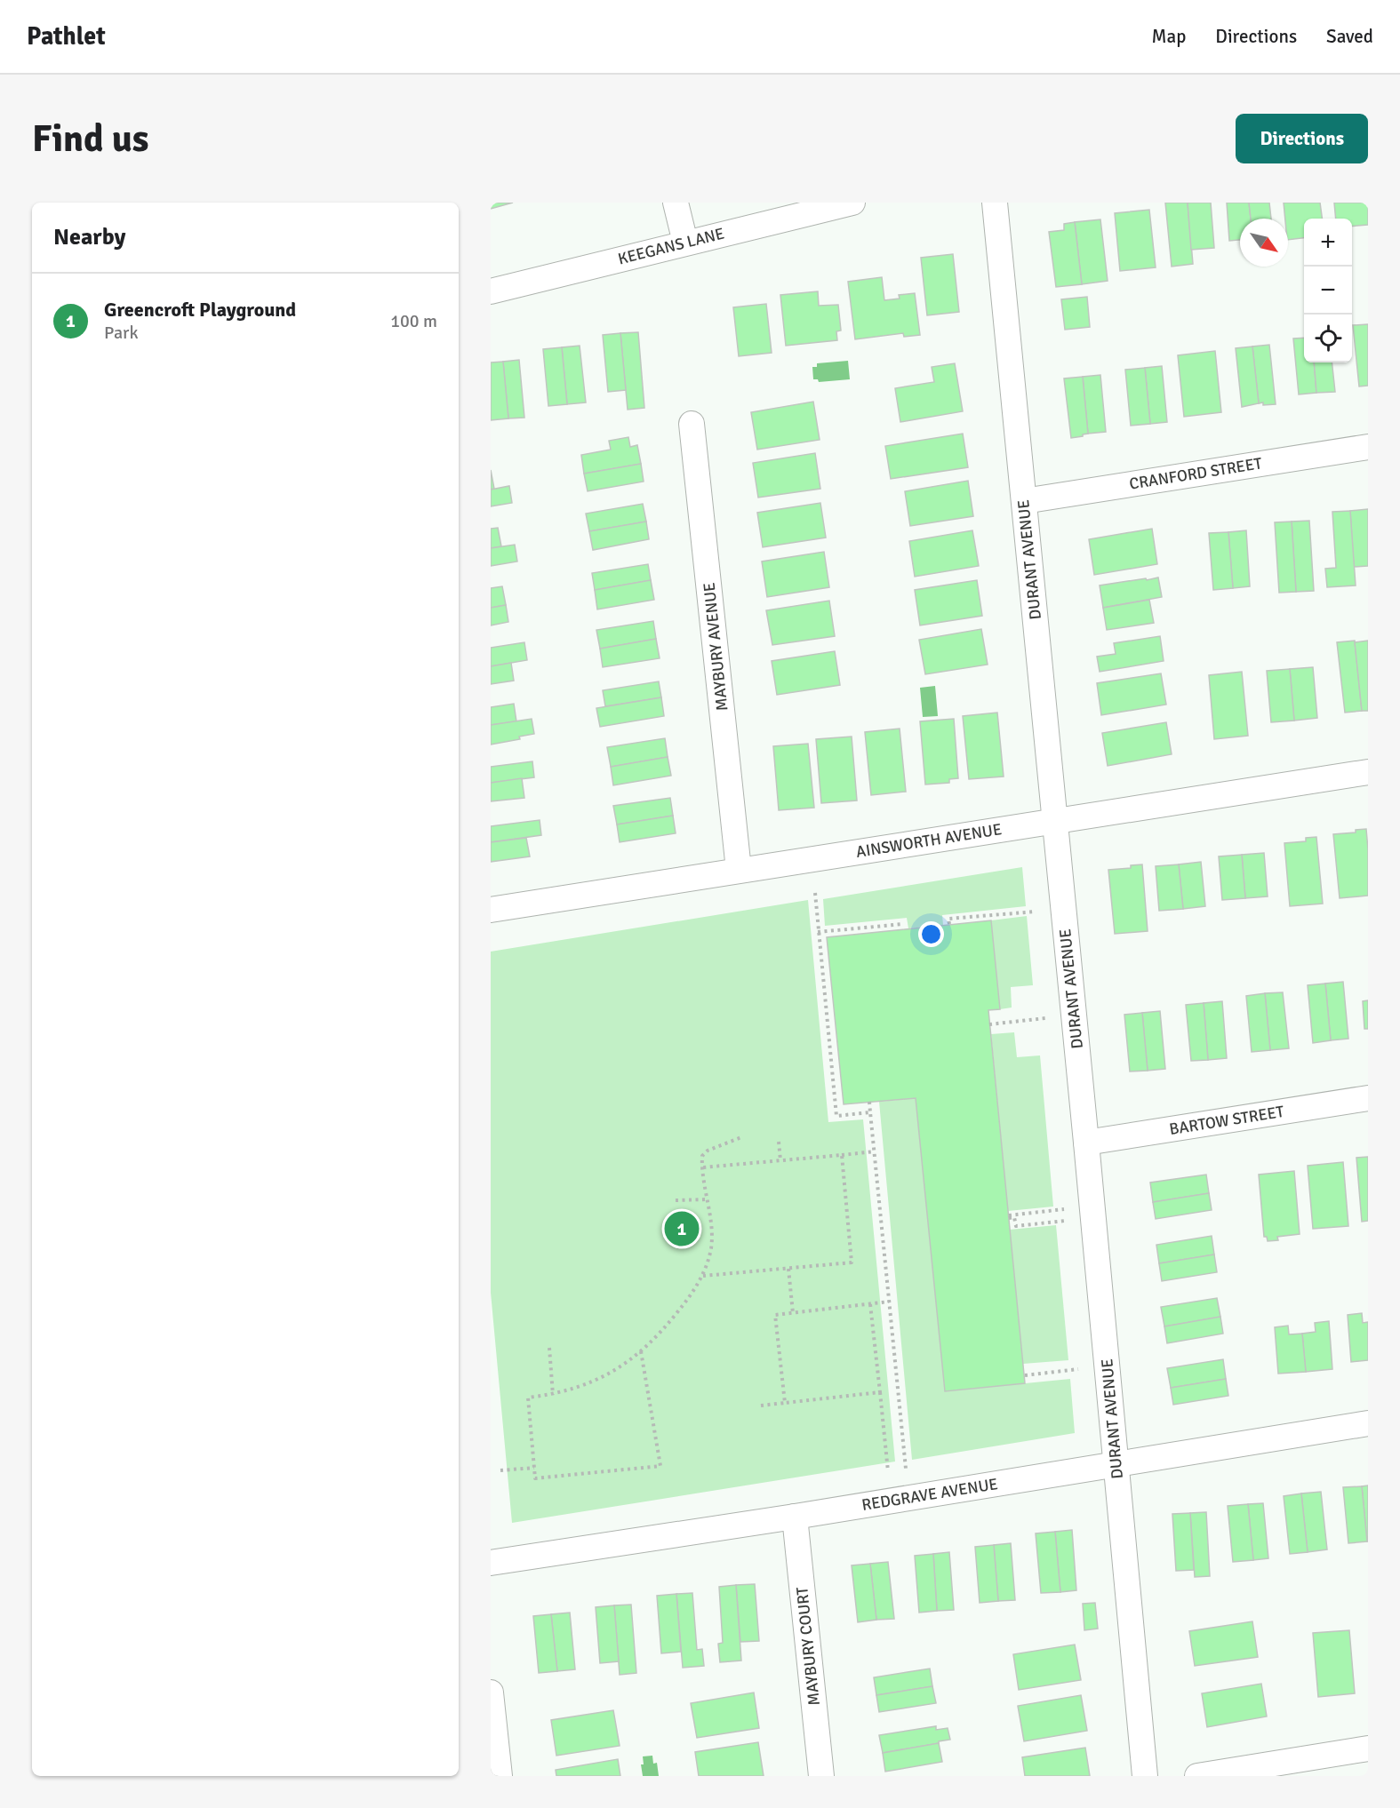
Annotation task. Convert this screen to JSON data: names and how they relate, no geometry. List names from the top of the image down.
{
  "streets": {
    "street": [
      "KEEGANS LANE",
      "CRANFORD STREET",
      "DURANT AVENUE",
      "MAYBURY AVENUE",
      "AINSWORTH AVENUE",
      "BARTOW STREET",
      "REDGRAVE AVENUE",
      "MAYBURY COURT"
    ]
  },
  "crossings": [
    ["CRANFORD STREET", "DURANT AVENUE"],
    ["DURANT AVENUE", "AINSWORTH AVENUE"],
    ["DURANT AVENUE", "BARTOW STREET"],
    ["DURANT AVENUE", "REDGRAVE AVENUE"],
    ["MAYBURY AVENUE", "AINSWORTH AVENUE"],
    ["REDGRAVE AVENUE", "MAYBURY COURT"]
  ],
  "north": "bottom right",
  "page": {
    "header": "Pathlet",
    "nav": ["Map", "Directions", "Saved"],
    "buttons": "Directions",
    "title": "Find us",
    "heading": "Nearby",
    "map_buttons": ["+", "−"],
    "list": [
      {
        "mark": "1",
        "name": "Greencroft Playground",
        "note": "Park",
        "value": "100 m"
      }
    ],
    "pins": "1"
  }
}
